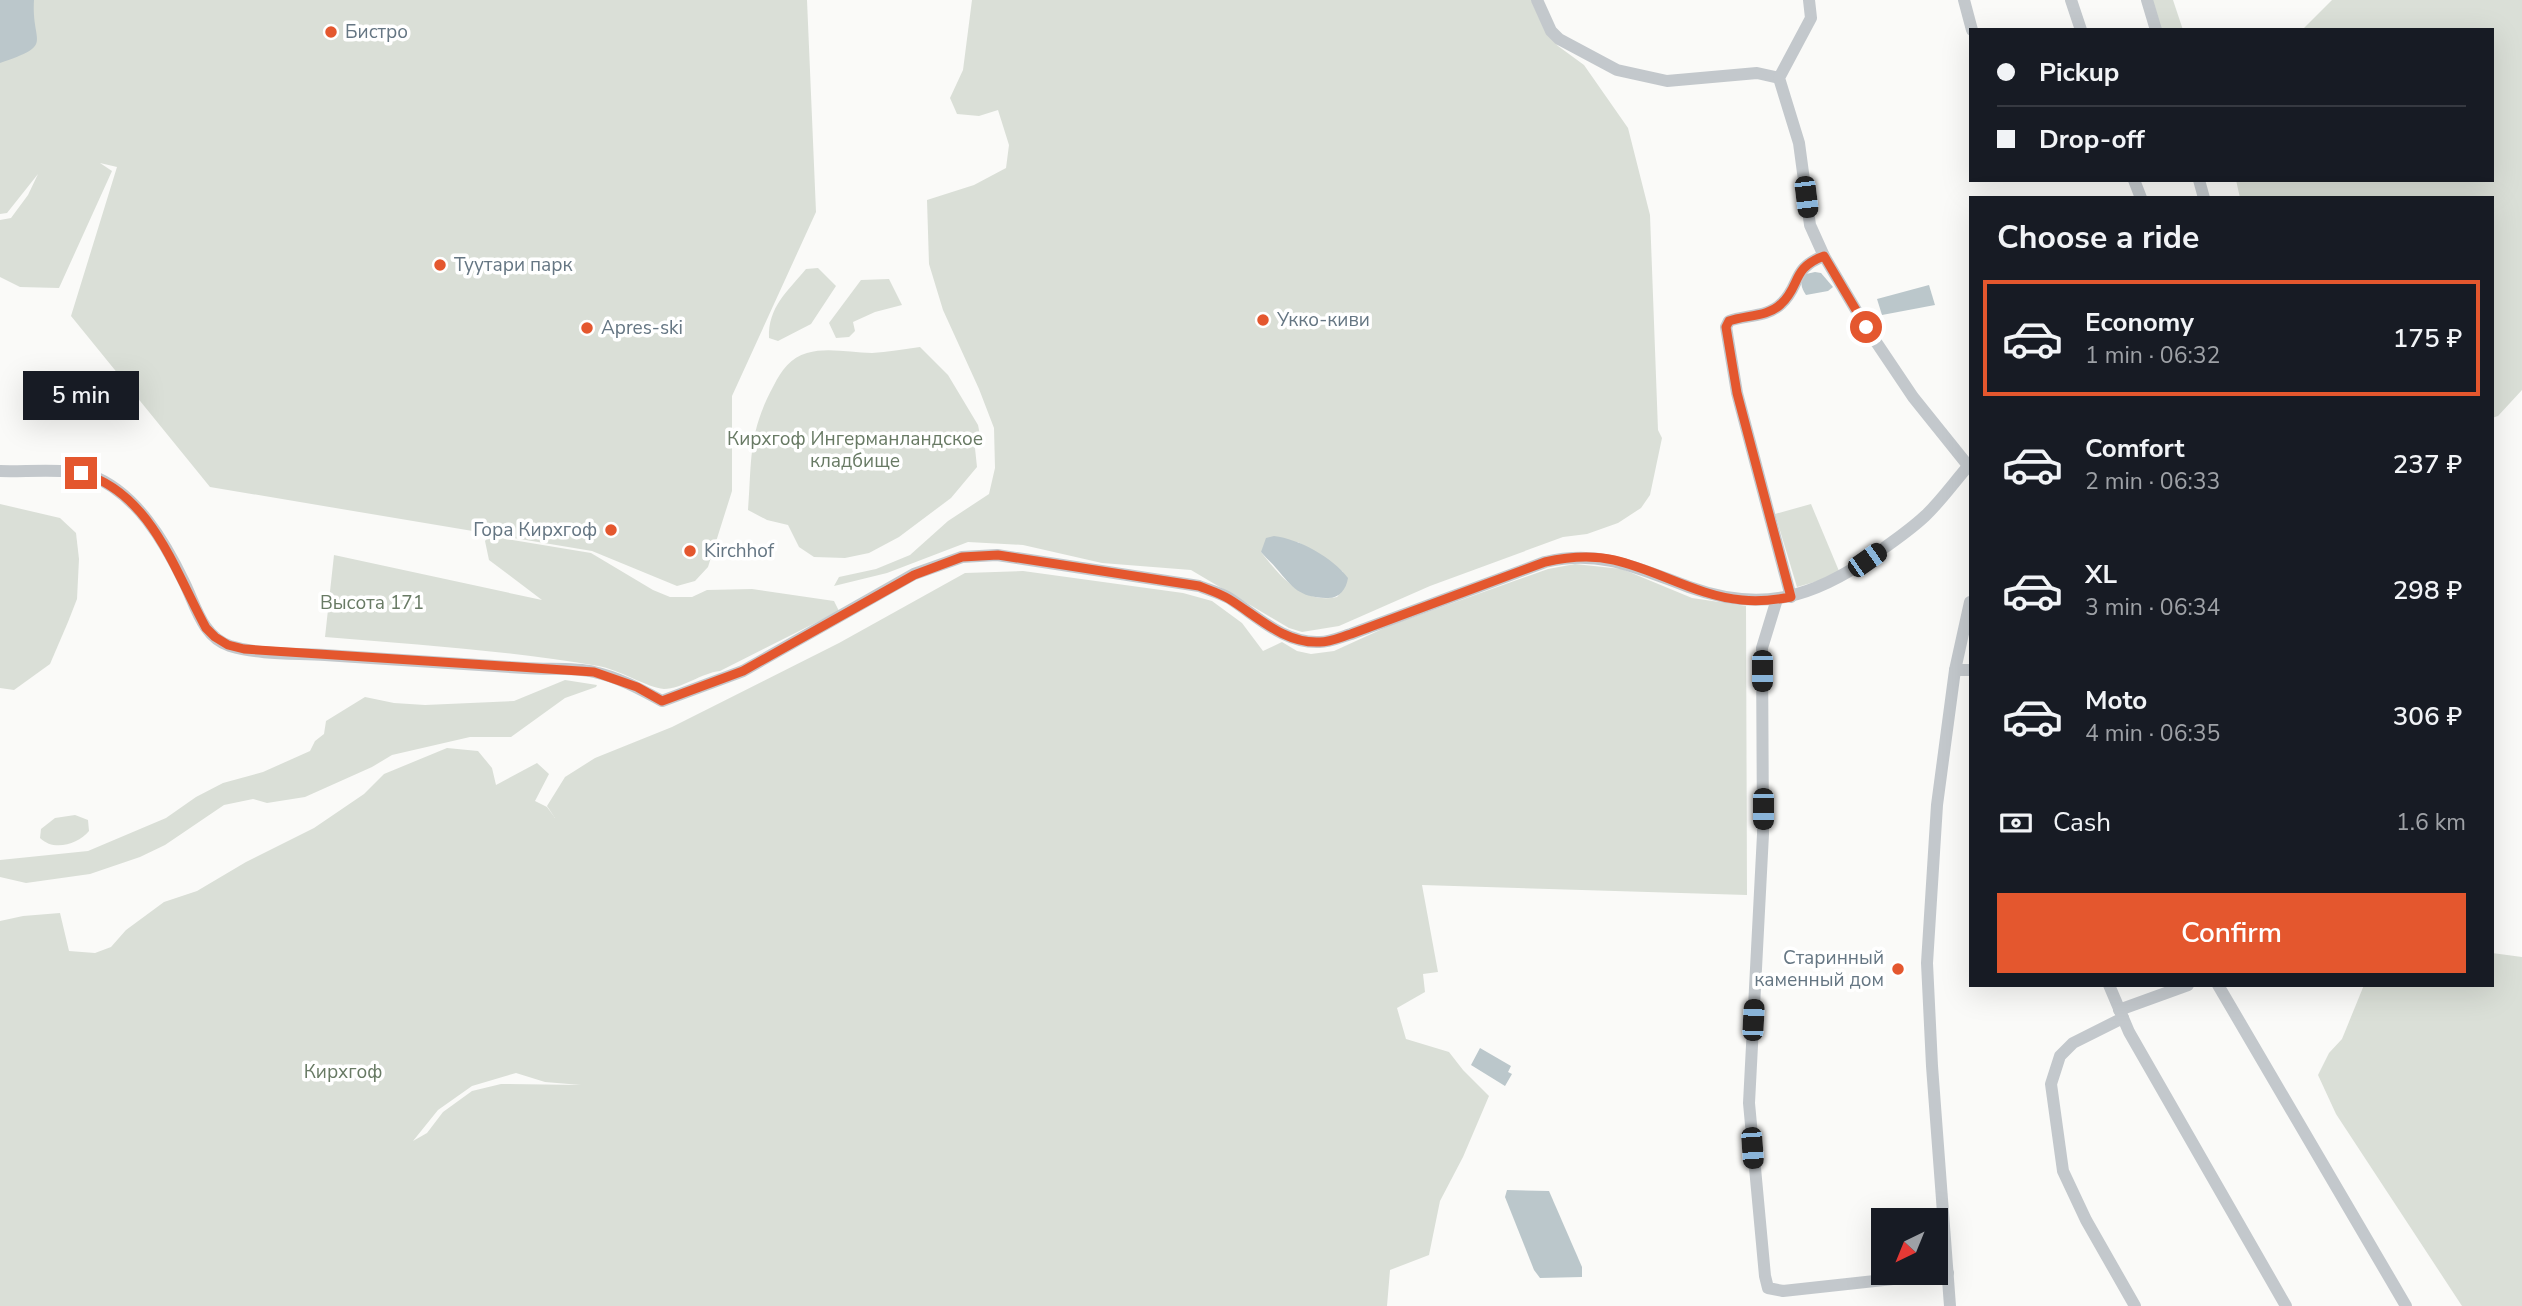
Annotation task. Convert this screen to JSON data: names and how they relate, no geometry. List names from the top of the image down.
{
  "parks": ["Кирхгоф Ингерманландское кладбище", "Высота 171", "Кирхгоф"],
  "places": [
    "Бистро",
    "Туутари парк",
    "Укко-киви",
    "Apres-ski",
    "Гора Кирхгоф",
    "Kirchhof",
    "Старинный каменный дом"
  ],
  "north": "bottom left",
  "page": {
    "banner": ["Pickup", "Drop-off"],
    "heading": "Choose a ride",
    "list": [
      {
        "name": "Economy",
        "note": "1 min · 06:32",
        "value": "175 ₽"
      },
      {
        "name": "Comfort",
        "note": "2 min · 06:33",
        "value": "237 ₽"
      },
      {
        "name": "XL",
        "note": "3 min · 06:34",
        "value": "298 ₽"
      },
      {
        "name": "Moto",
        "note": "4 min · 06:35",
        "value": "306 ₽"
      }
    ],
    "bubble": "5 min",
    "pay": ["Cash", "1.6 km"],
    "buttons": "Confirm"
  }
}
